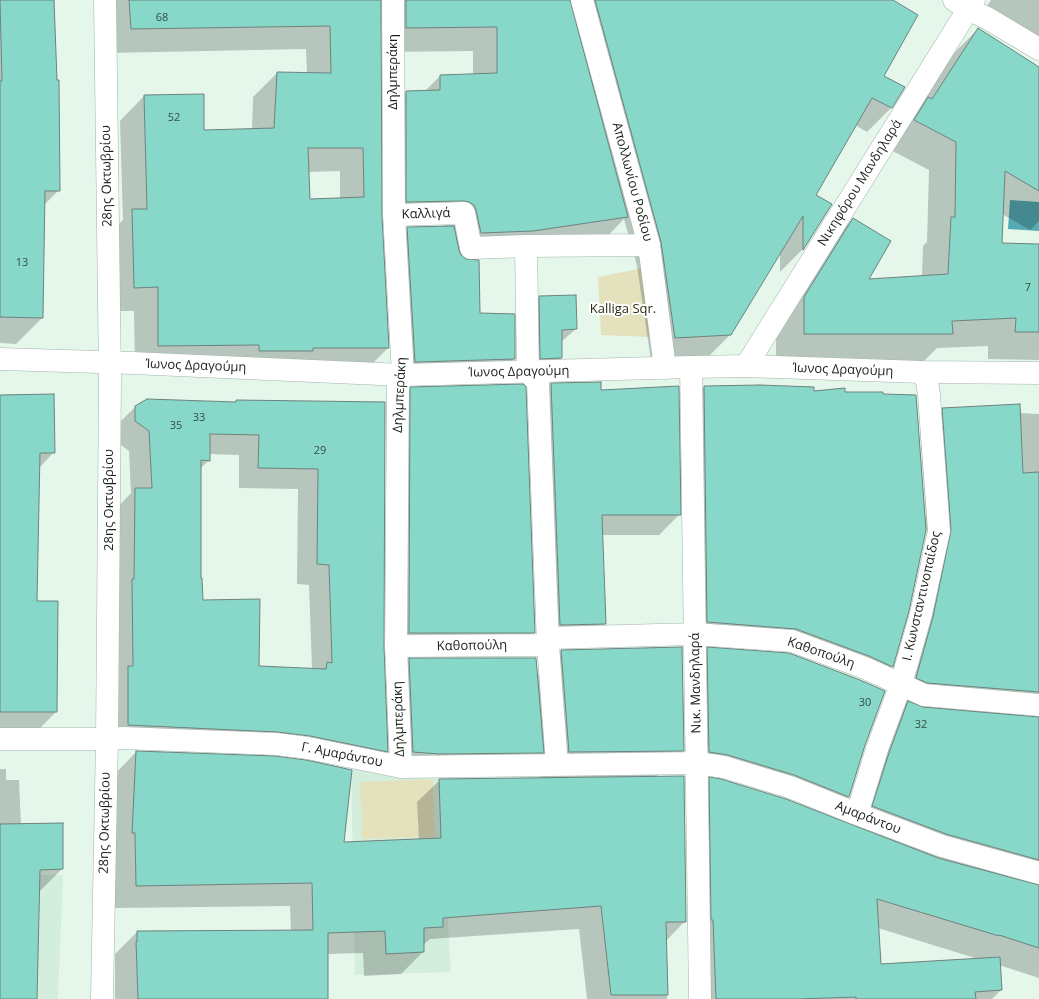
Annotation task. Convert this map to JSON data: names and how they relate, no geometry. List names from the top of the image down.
{
  "streets": {
    "street": [
      "Δηλμπεράκη",
      "28ης Οκτωβρίου",
      "Απολλωνίου Ροδίου",
      "Νικηφόρου Μανδηλαρά",
      "Καλλιγά",
      "Ίωνος Δραγούμη",
      "Ι. Κωνσταντινοπαίδος",
      "Καθοπούλη",
      "Νικ. Μανδηλαρά",
      "Γ. Αμαράντου",
      "Αμαράντου"
    ]
  },
  "crossings": [
    ["Δηλμπεράκη", "Καλλιγά"],
    ["Δηλμπεράκη", "Ίωνος Δραγούμη"],
    ["Δηλμπεράκη", "Καθοπούλη"],
    ["Δηλμπεράκη", "Γ. Αμαράντου"],
    ["28ης Οκτωβρίου", "Ίωνος Δραγούμη"],
    ["28ης Οκτωβρίου", "Γ. Αμαράντου"],
    ["Απολλωνίου Ροδίου", "Καλλιγά"],
    ["Απολλωνίου Ροδίου", "Ίωνος Δραγούμη"],
    ["Νικηφόρου Μανδηλαρά", "Ίωνος Δραγούμη"],
    ["Ίωνος Δραγούμη", "Ι. Κωνσταντινοπαίδος"],
    ["Ίωνος Δραγούμη", "Νικ. Μανδηλαρά"],
    ["Ι. Κωνσταντινοπαίδος", "Καθοπούλη"],
    ["Ι. Κωνσταντινοπαίδος", "Αμαράντου"],
    ["Καθοπούλη", "Νικ. Μανδηλαρά"],
    ["Νικ. Μανδηλαρά", "Γ. Αμαράντου"],
    ["Νικ. Μανδηλαρά", "Αμαράντου"],
    ["Γ. Αμαράντου", "Αμαράντου"]
  ],
  "parks": ["Kalliga Sqr."],
  "house_numbers": [
    "68",
    "52",
    "13",
    "7",
    "33",
    "35",
    "29",
    "30",
    "32"
  ]
}
